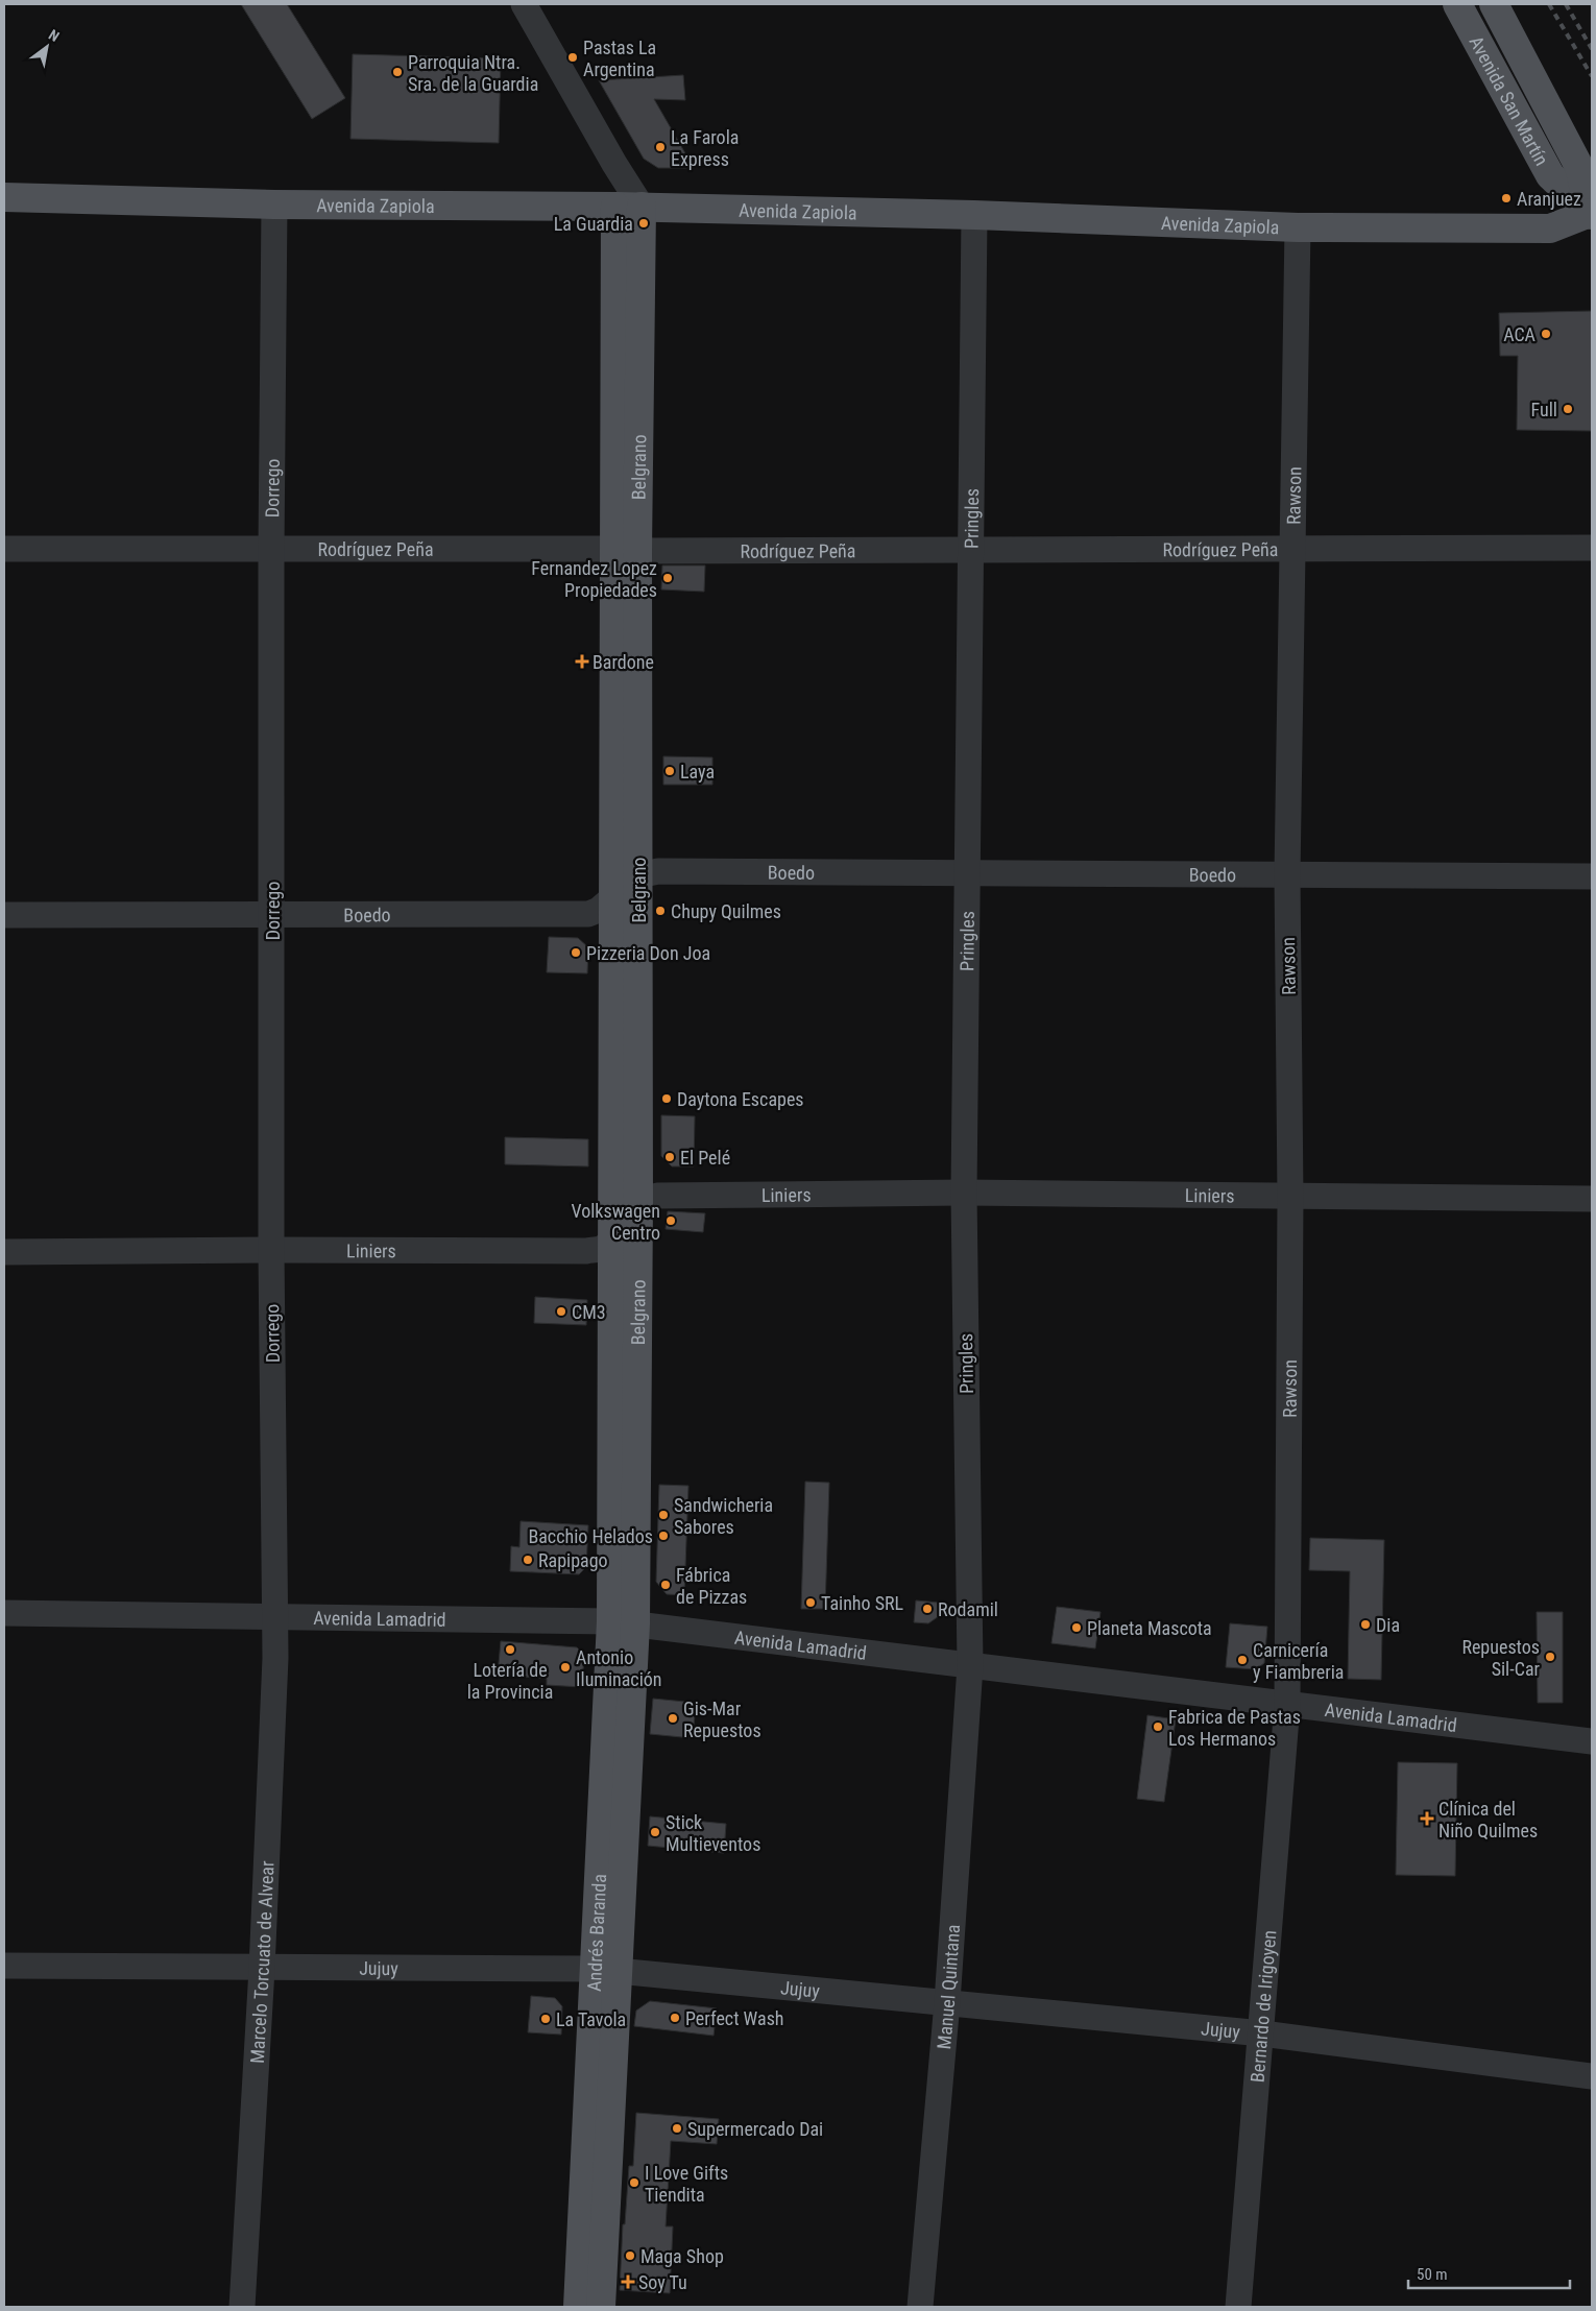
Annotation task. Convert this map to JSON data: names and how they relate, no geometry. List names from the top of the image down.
{
  "streets": {
    "main road": [
      "Avenida San Martín",
      "Avenida Zapiola",
      "Belgrano",
      "Andrés Baranda"
    ],
    "street": [
      "Dorrego",
      "Rawson",
      "Pringles",
      "Rodríguez Peña",
      "Boedo",
      "Liniers",
      "Avenida Lamadrid",
      "Marcelo Torcuato de Alvear",
      "Jujuy",
      "Manuel Quintana",
      "Bernardo de Irigoyen"
    ]
  },
  "crossings": [
    ["Avenida San Martín", "Avenida Zapiola"],
    ["Avenida Zapiola", "Belgrano"],
    ["Avenida Zapiola", "Dorrego"],
    ["Avenida Zapiola", "Rawson"],
    ["Avenida Zapiola", "Pringles"],
    ["Belgrano", "Rodríguez Peña"],
    ["Belgrano", "Boedo"],
    ["Belgrano", "Liniers"],
    ["Belgrano", "Avenida Lamadrid"],
    ["Belgrano", "Andrés Baranda"],
    ["Dorrego", "Rodríguez Peña"],
    ["Dorrego", "Boedo"],
    ["Dorrego", "Liniers"],
    ["Dorrego", "Avenida Lamadrid"],
    ["Dorrego", "Marcelo Torcuato de Alvear"],
    ["Rawson", "Rodríguez Peña"],
    ["Rawson", "Boedo"],
    ["Rawson", "Liniers"],
    ["Rawson", "Avenida Lamadrid"],
    ["Rawson", "Bernardo de Irigoyen"],
    ["Pringles", "Rodríguez Peña"],
    ["Pringles", "Boedo"],
    ["Pringles", "Liniers"],
    ["Pringles", "Avenida Lamadrid"],
    ["Pringles", "Manuel Quintana"],
    ["Avenida Lamadrid", "Andrés Baranda"],
    ["Avenida Lamadrid", "Marcelo Torcuato de Alvear"],
    ["Avenida Lamadrid", "Manuel Quintana"],
    ["Avenida Lamadrid", "Bernardo de Irigoyen"],
    ["Andrés Baranda", "Jujuy"],
    ["Marcelo Torcuato de Alvear", "Jujuy"],
    ["Jujuy", "Manuel Quintana"],
    ["Jujuy", "Bernardo de Irigoyen"]
  ],
  "places": {
    "other": [
      "Pastas La Argentina",
      "Parroquia Ntra. Sra. de la Guardia",
      "La Farola Express",
      "Aranjuez",
      "La Guardia",
      "ACA",
      "Full",
      "Fernandez Lopez Propiedades",
      "Laya",
      "Chupy Quilmes",
      "Pizzeria Don Joa",
      "Daytona Escapes",
      "El Pelé",
      "Volkswagen Centro",
      "CM3",
      "Sandwicheria Sabores",
      "Bacchio Helados",
      "Rapipago",
      "Fábrica de Pizzas",
      "Tainho SRL",
      "Rodamil",
      "Dia",
      "Planeta Mascota",
      "Lotería de la Provincia",
      "Repuestos Sil-Car",
      "Carnicería y Fiambreria",
      "Antonio Iluminación",
      "Gis-Mar Repuestos",
      "Fabrica de Pastas Los Hermanos",
      "Stick Multieventos",
      "Perfect Wash",
      "La Tavola",
      "Supermercado Dai",
      "I Love Gifts Tiendita",
      "Maga Shop"
    ],
    "health": ["Bardone", "Clínica del Niño Quilmes", "Soy Tu"]
  },
  "scale_bar": "50 m",
  "north": "top right"
}
